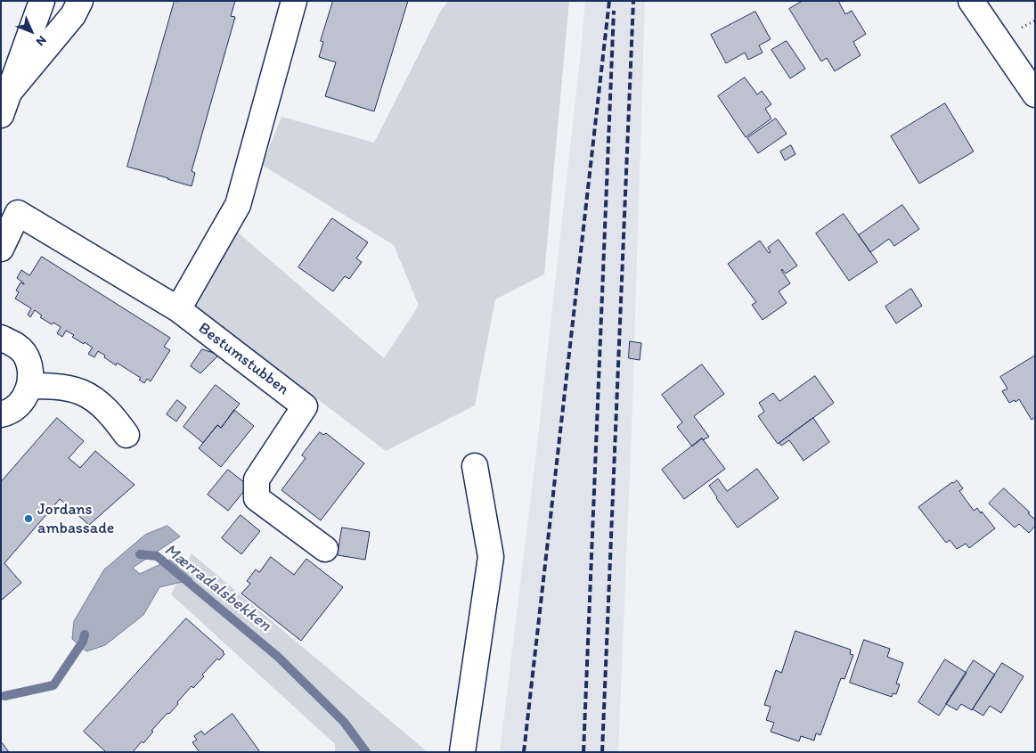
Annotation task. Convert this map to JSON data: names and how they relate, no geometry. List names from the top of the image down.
{
  "streets": {
    "main road": ["Bestumstubben"]
  },
  "water": ["Mærradalsbekken"],
  "places": ["Jordans ambassade"],
  "north": "bottom right"
}
